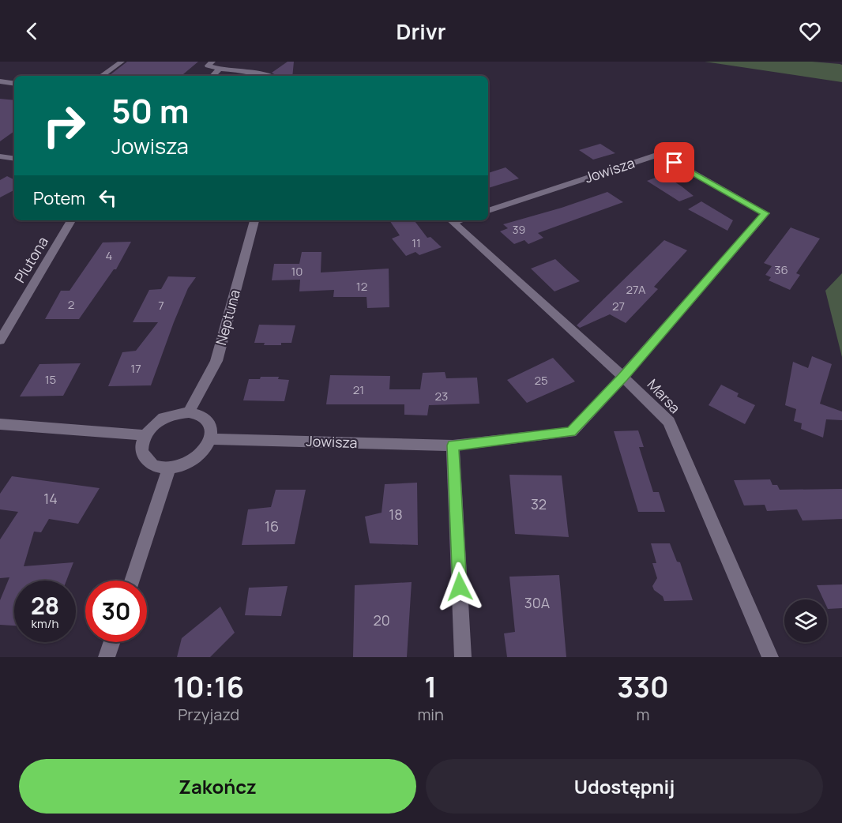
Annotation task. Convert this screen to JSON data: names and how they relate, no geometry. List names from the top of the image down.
{
  "streets": {
    "street": [
      "Jowisza",
      "Plutona",
      "Neptuna",
      "Marsa"
    ]
  },
  "crossings": [
    ["Jowisza", "Neptuna"],
    ["Jowisza", "Marsa"]
  ],
  "house_numbers": [
    "39",
    "11",
    "4",
    "36",
    "10",
    "12",
    "27A",
    "2",
    "7",
    "27",
    "17",
    "15",
    "25",
    "21",
    "23",
    "14",
    "32",
    "18",
    "16",
    "30A",
    "20"
  ],
  "page": {
    "header": "Drivr",
    "turn": ["50 m", "Jowisza"],
    "then": "Potem",
    "speed": "28 km/h",
    "limit": "30",
    "eta": [
      "10:16",
      "Przyjazd",
      "1",
      "min",
      "330",
      "m"
    ],
    "buttons": ["Zakończ", "Udostępnij"]
  }
}
